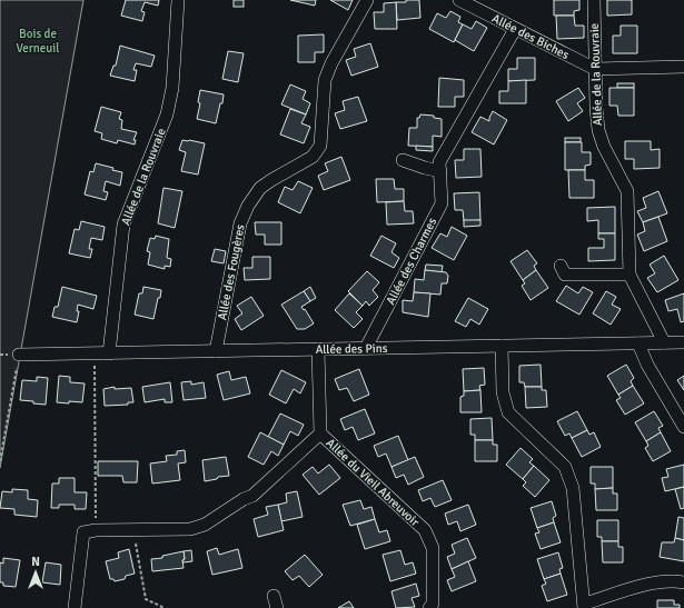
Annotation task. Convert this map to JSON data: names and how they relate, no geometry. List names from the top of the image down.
{
  "streets": {
    "street": [
      "Allée des Biches",
      "Allée de la Rouvraie",
      "Allée des Charmes",
      "Allée des Fougères",
      "Allée des Pins",
      "Allée du Vieil Abreuvoir"
    ]
  },
  "crossings": [
    ["Allée des Biches", "Allée de la Rouvraie"],
    ["Allée des Biches", "Allée des Charmes"],
    ["Allée de la Rouvraie", "Allée des Pins"],
    ["Allée des Charmes", "Allée des Pins"],
    ["Allée des Fougères", "Allée des Pins"]
  ],
  "parks": ["Bois de Verneuil"],
  "north": "top"
}
